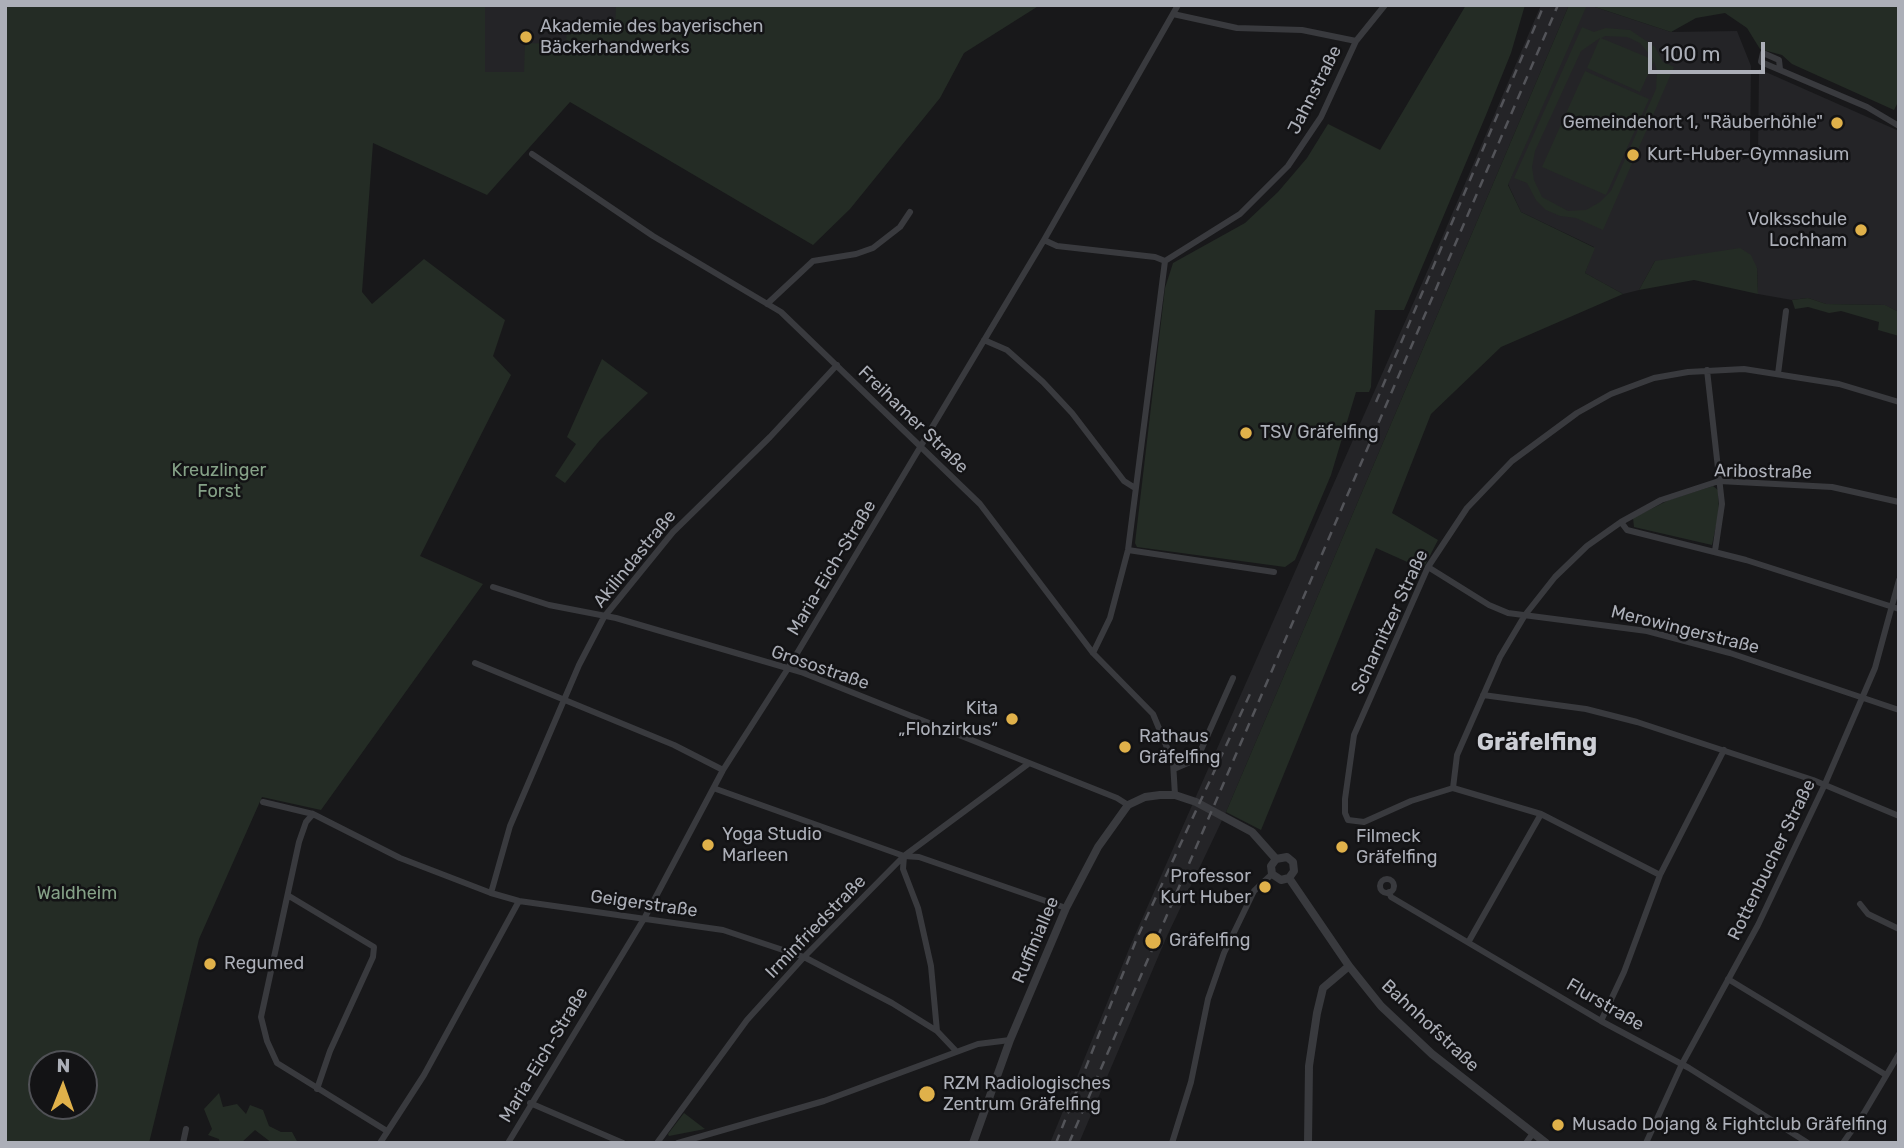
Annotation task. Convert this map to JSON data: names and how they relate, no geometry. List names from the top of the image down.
{
  "streets": {
    "street": [
      "Jahnstraße",
      "Freihamer Straße",
      "Aribostraße",
      "Akilindastraße",
      "Maria-Eich-Straße",
      "Scharnitzer Straße",
      "Merowingerstraße",
      "Grosostraße",
      "Rottenbucher Straße",
      "Geigerstraße",
      "Irminfriedstraße",
      "Ruffiniallee",
      "Flurstraße",
      "Bahnhofstraße"
    ]
  },
  "crossings": [
    ["Freihamer Straße", "Akilindastraße"],
    ["Freihamer Straße", "Maria-Eich-Straße"],
    ["Freihamer Straße", "Bahnhofstraße"],
    ["Aribostraße", "Scharnitzer Straße"],
    ["Aribostraße", "Merowingerstraße"],
    ["Akilindastraße", "Grosostraße"],
    ["Akilindastraße", "Geigerstraße"],
    ["Maria-Eich-Straße", "Grosostraße"],
    ["Maria-Eich-Straße", "Geigerstraße"],
    ["Scharnitzer Straße", "Merowingerstraße"],
    ["Merowingerstraße", "Rottenbucher Straße"],
    ["Grosostraße", "Irminfriedstraße"],
    ["Grosostraße", "Ruffiniallee"],
    ["Rottenbucher Straße", "Flurstraße"],
    ["Geigerstraße", "Irminfriedstraße"]
  ],
  "districts": ["Gräfelfing"],
  "parks": ["Kreuzlinger Forst", "Waldheim"],
  "places": [
    "Akademie des bayerischen Bäckerhandwerks",
    "Gemeindehort 1, \"Räuberhöhle\"",
    "Kurt-Huber-Gymnasium",
    "Volksschule Lochham",
    "TSV Gräfelfing",
    "Kita „Flohzirkus“",
    "Rathaus Gräfelfing",
    "Yoga Studio Marleen",
    "Filmeck Gräfelfing",
    "Professor Kurt Huber",
    "Gräfelfing",
    "Regumed",
    "RZM Radiologisches Zentrum Gräfelfing",
    "Musado Dojang & Fightclub Gräfelfing"
  ],
  "scale_bar": "100 m",
  "north": "top"
}
